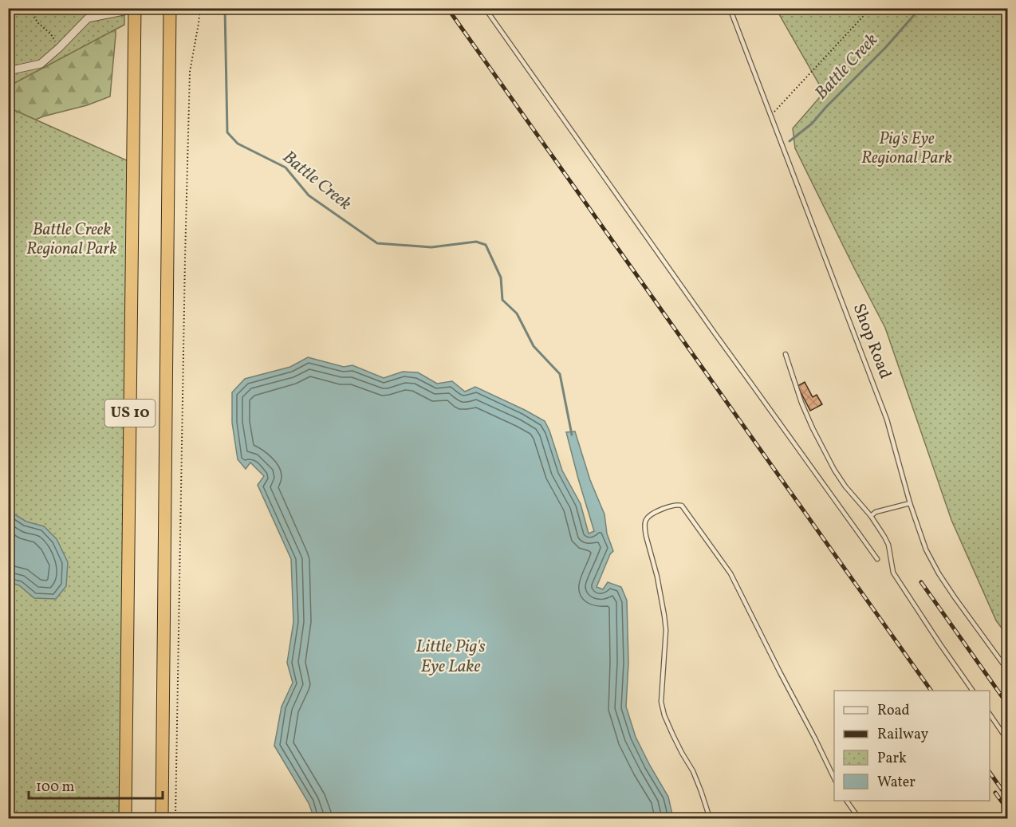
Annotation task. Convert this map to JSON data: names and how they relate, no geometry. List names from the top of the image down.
{
  "streets": {
    "highway": ["US 10"],
    "lane": ["Shop Road"]
  },
  "water": ["Battle Creek", "Little Pig's Eye Lake"],
  "parks": ["Pig's Eye Regional Park", "Battle Creek Regional Park"],
  "legend": [
    "Road",
    "Railway",
    "Park",
    "Water"
  ],
  "scale_bar": "100 m"
}
